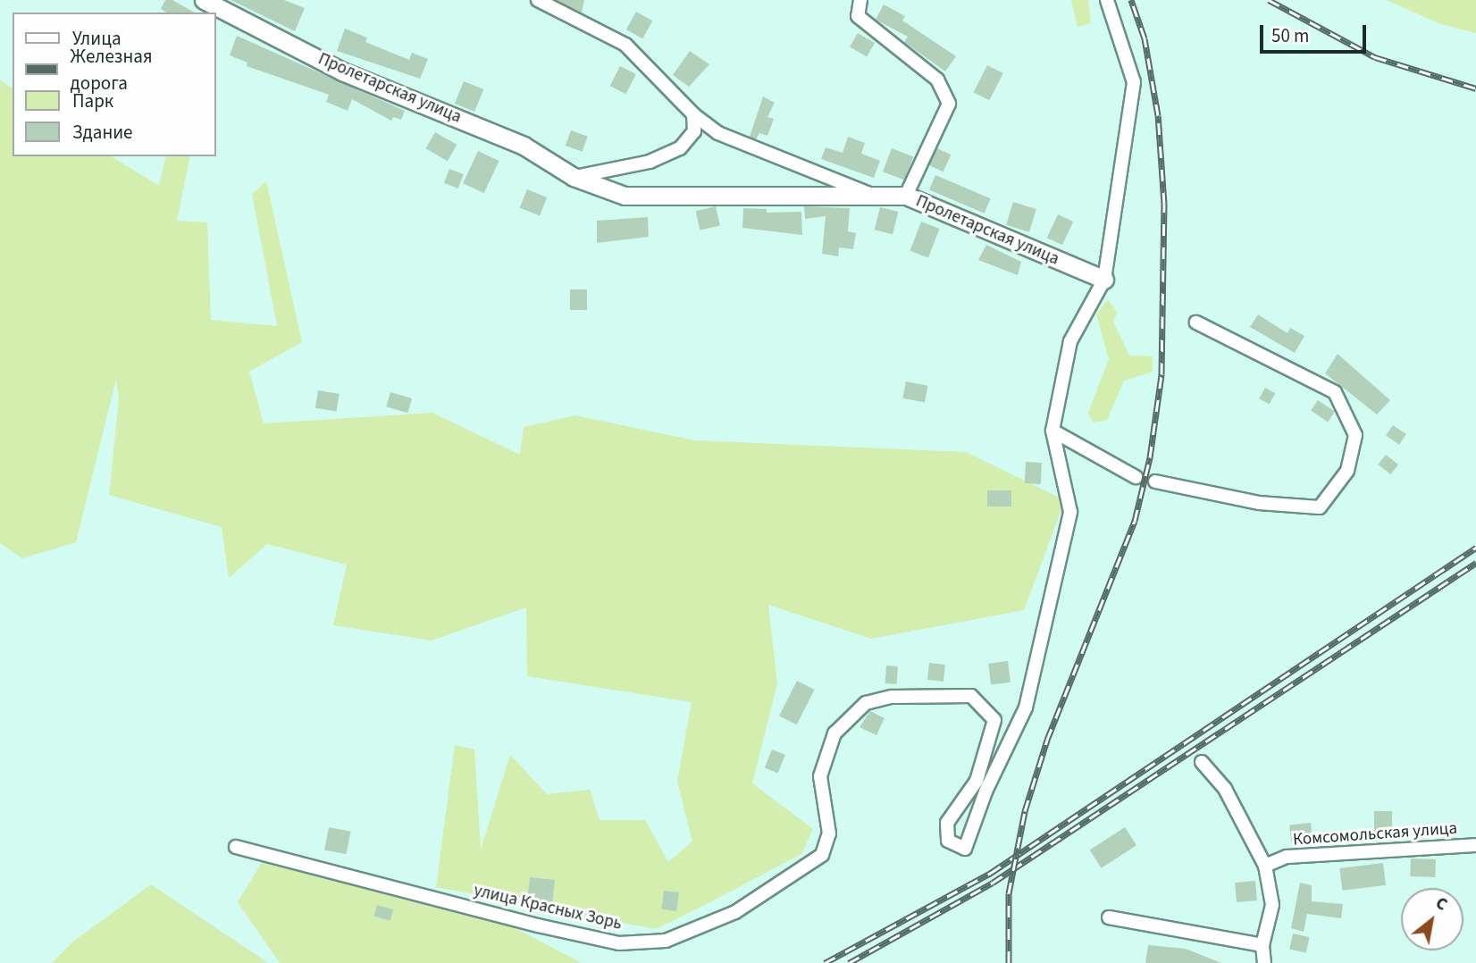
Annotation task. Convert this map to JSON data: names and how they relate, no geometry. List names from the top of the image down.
{
  "streets": {
    "street": ["Пролетарская улица", "Комсомольская улица", "улица Красных Зорь"]
  },
  "legend": [
    "Улица",
    "Железная дорога",
    "Парк",
    "Здание"
  ],
  "scale_bar": "50 m",
  "north": "top right"
}
